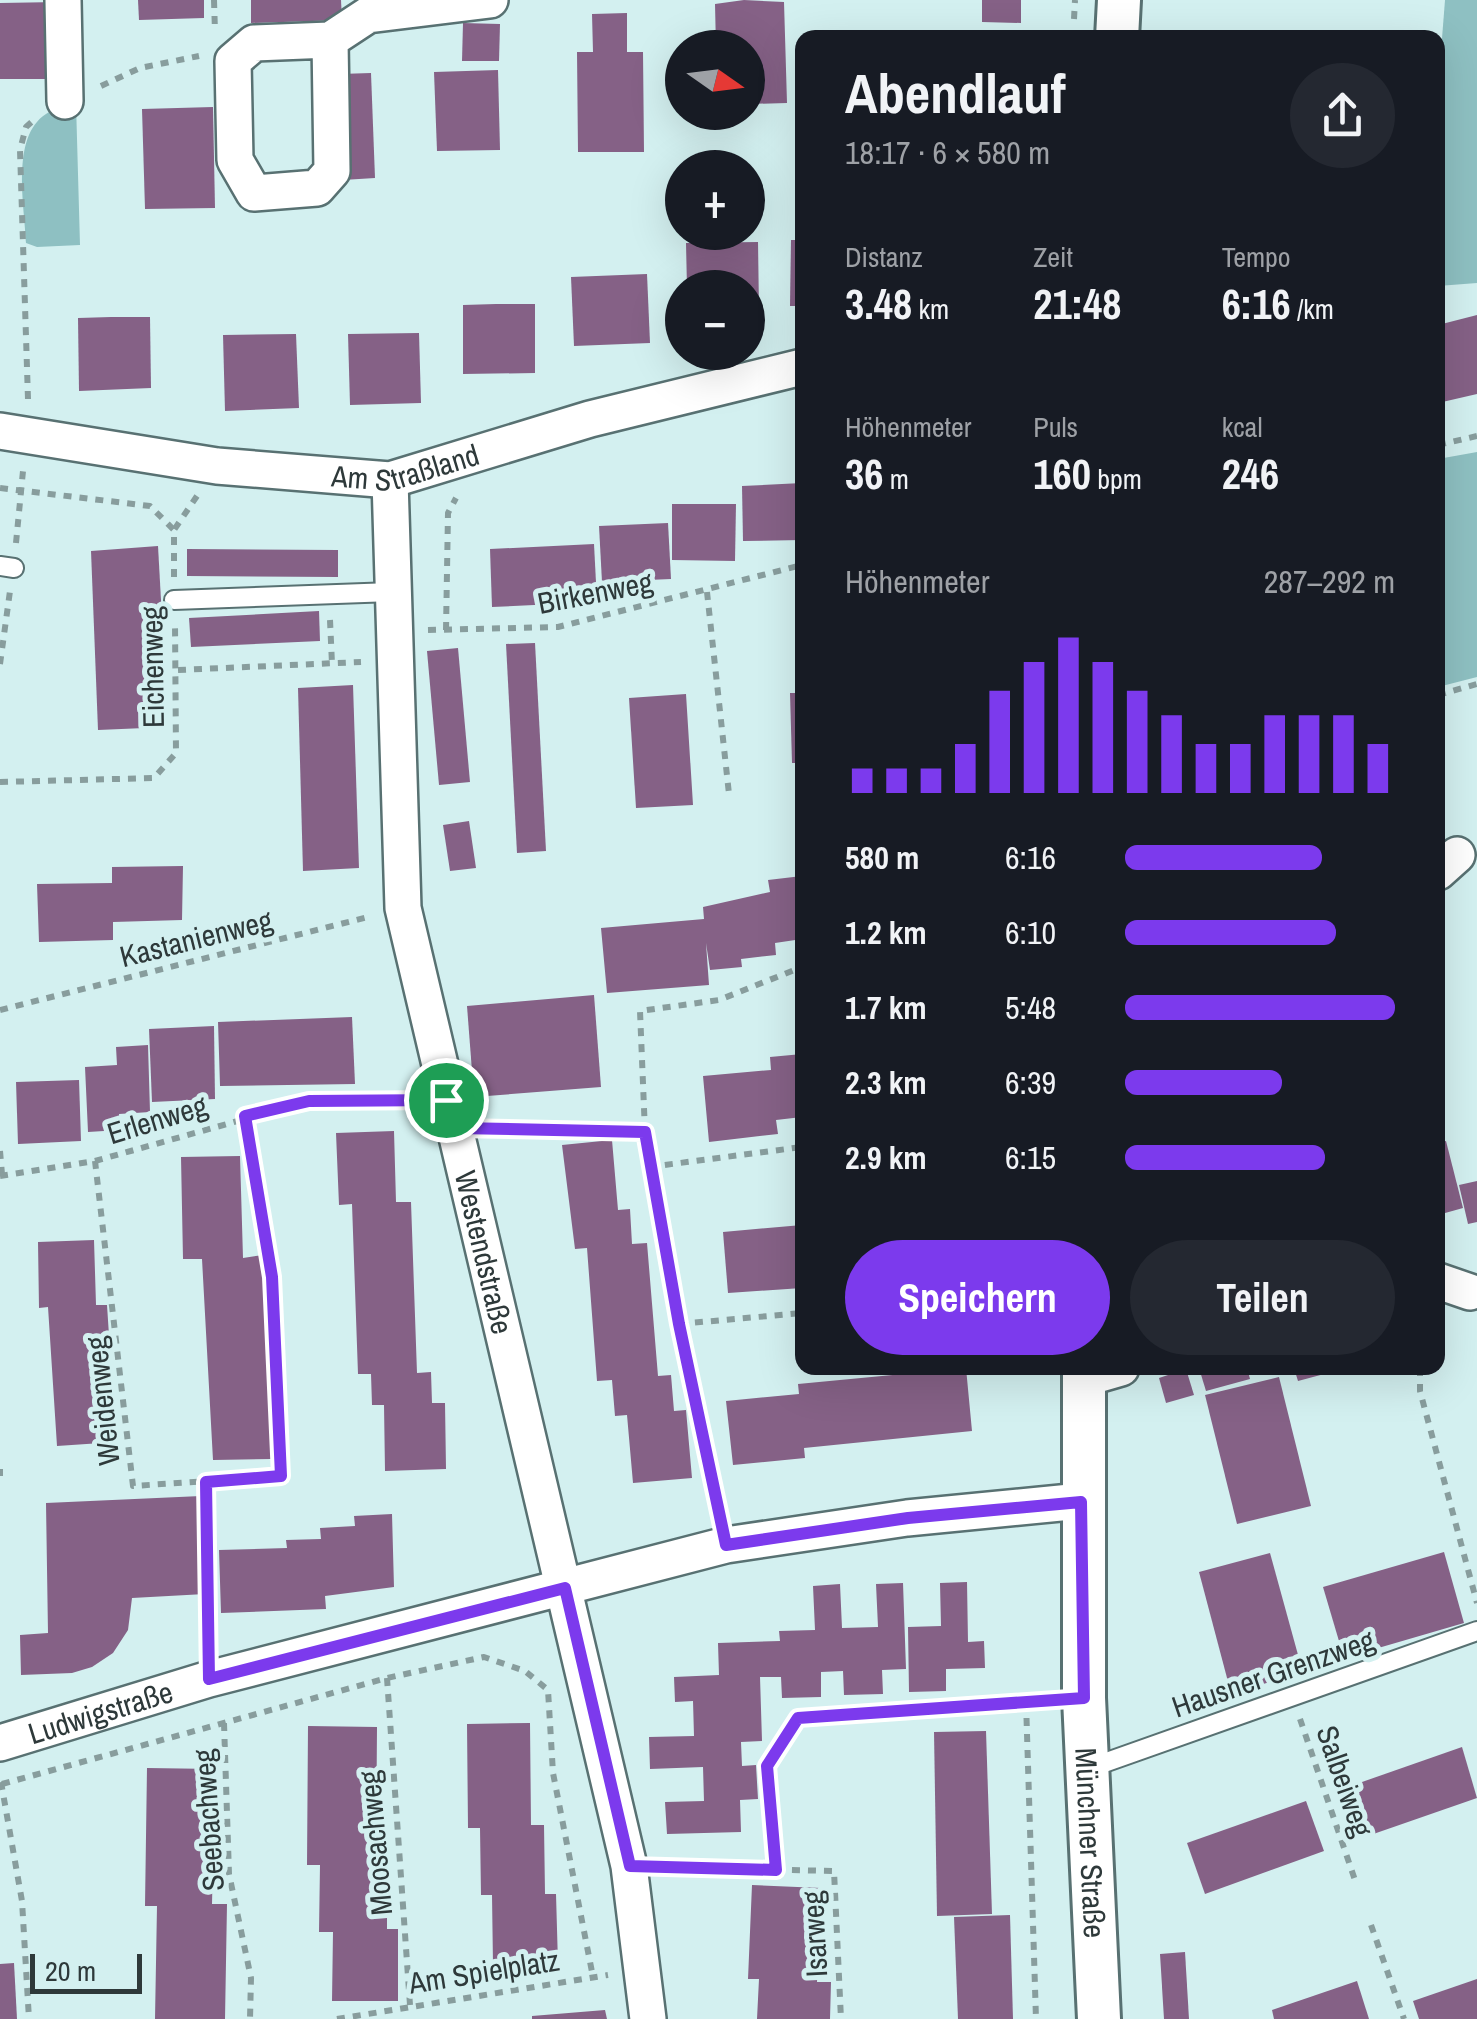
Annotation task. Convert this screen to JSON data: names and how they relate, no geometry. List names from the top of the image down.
{
  "streets": {
    "street": [
      "Am Straßland",
      "Westendstraße",
      "Ludwigstraße",
      "Münchner Straße"
    ],
    "lane": ["Hausner Grenzweg"],
    "path": [
      "Birkenweg",
      "Eichenweg",
      "Kastanienweg",
      "Erlenweg",
      "Weidenweg",
      "Salbeiweg",
      "Seebachweg",
      "Moosachweg",
      "Isarweg",
      "Am Spielplatz"
    ]
  },
  "crossings": [
    ["Am Straßland", "Westendstraße"],
    ["Birkenweg", "Eichenweg"],
    ["Birkenweg", "Westendstraße"],
    ["Kastanienweg", "Westendstraße"],
    ["Erlenweg", "Westendstraße"],
    ["Erlenweg", "Weidenweg"],
    ["Westendstraße", "Ludwigstraße"],
    ["Westendstraße", "Isarweg"],
    ["Westendstraße", "Am Spielplatz"],
    ["Weidenweg", "Seebachweg"],
    ["Hausner Grenzweg", "Salbeiweg"],
    ["Hausner Grenzweg", "Münchner Straße"],
    ["Ludwigstraße", "Seebachweg"],
    ["Ludwigstraße", "Münchner Straße"],
    ["Moosachweg", "Am Spielplatz"]
  ],
  "scale_bar": "20 m",
  "north": "right",
  "page": {
    "map_buttons": ["+", "−"],
    "heading": ["Abendlauf", "18:17 · 6 × 580 m"],
    "stats": [
      ["Distanz", "3.48 km"],
      ["Zeit", "21:48"],
      ["Tempo", "6:16 /km"],
      ["Höhenmeter", "36 m"],
      ["Puls", "160 bpm"],
      ["kcal", "246"]
    ],
    "chart": ["Höhenmeter", "287–292 m"],
    "list": [
      {
        "name": "580 m",
        "note": "6:16"
      },
      {
        "name": "1.2 km",
        "note": "6:10"
      },
      {
        "name": "1.7 km",
        "note": "5:48"
      },
      {
        "name": "2.3 km",
        "note": "6:39"
      },
      {
        "name": "2.9 km",
        "note": "6:15"
      }
    ],
    "buttons": ["Speichern", "Teilen"],
    "scale": "20 m"
  }
}
